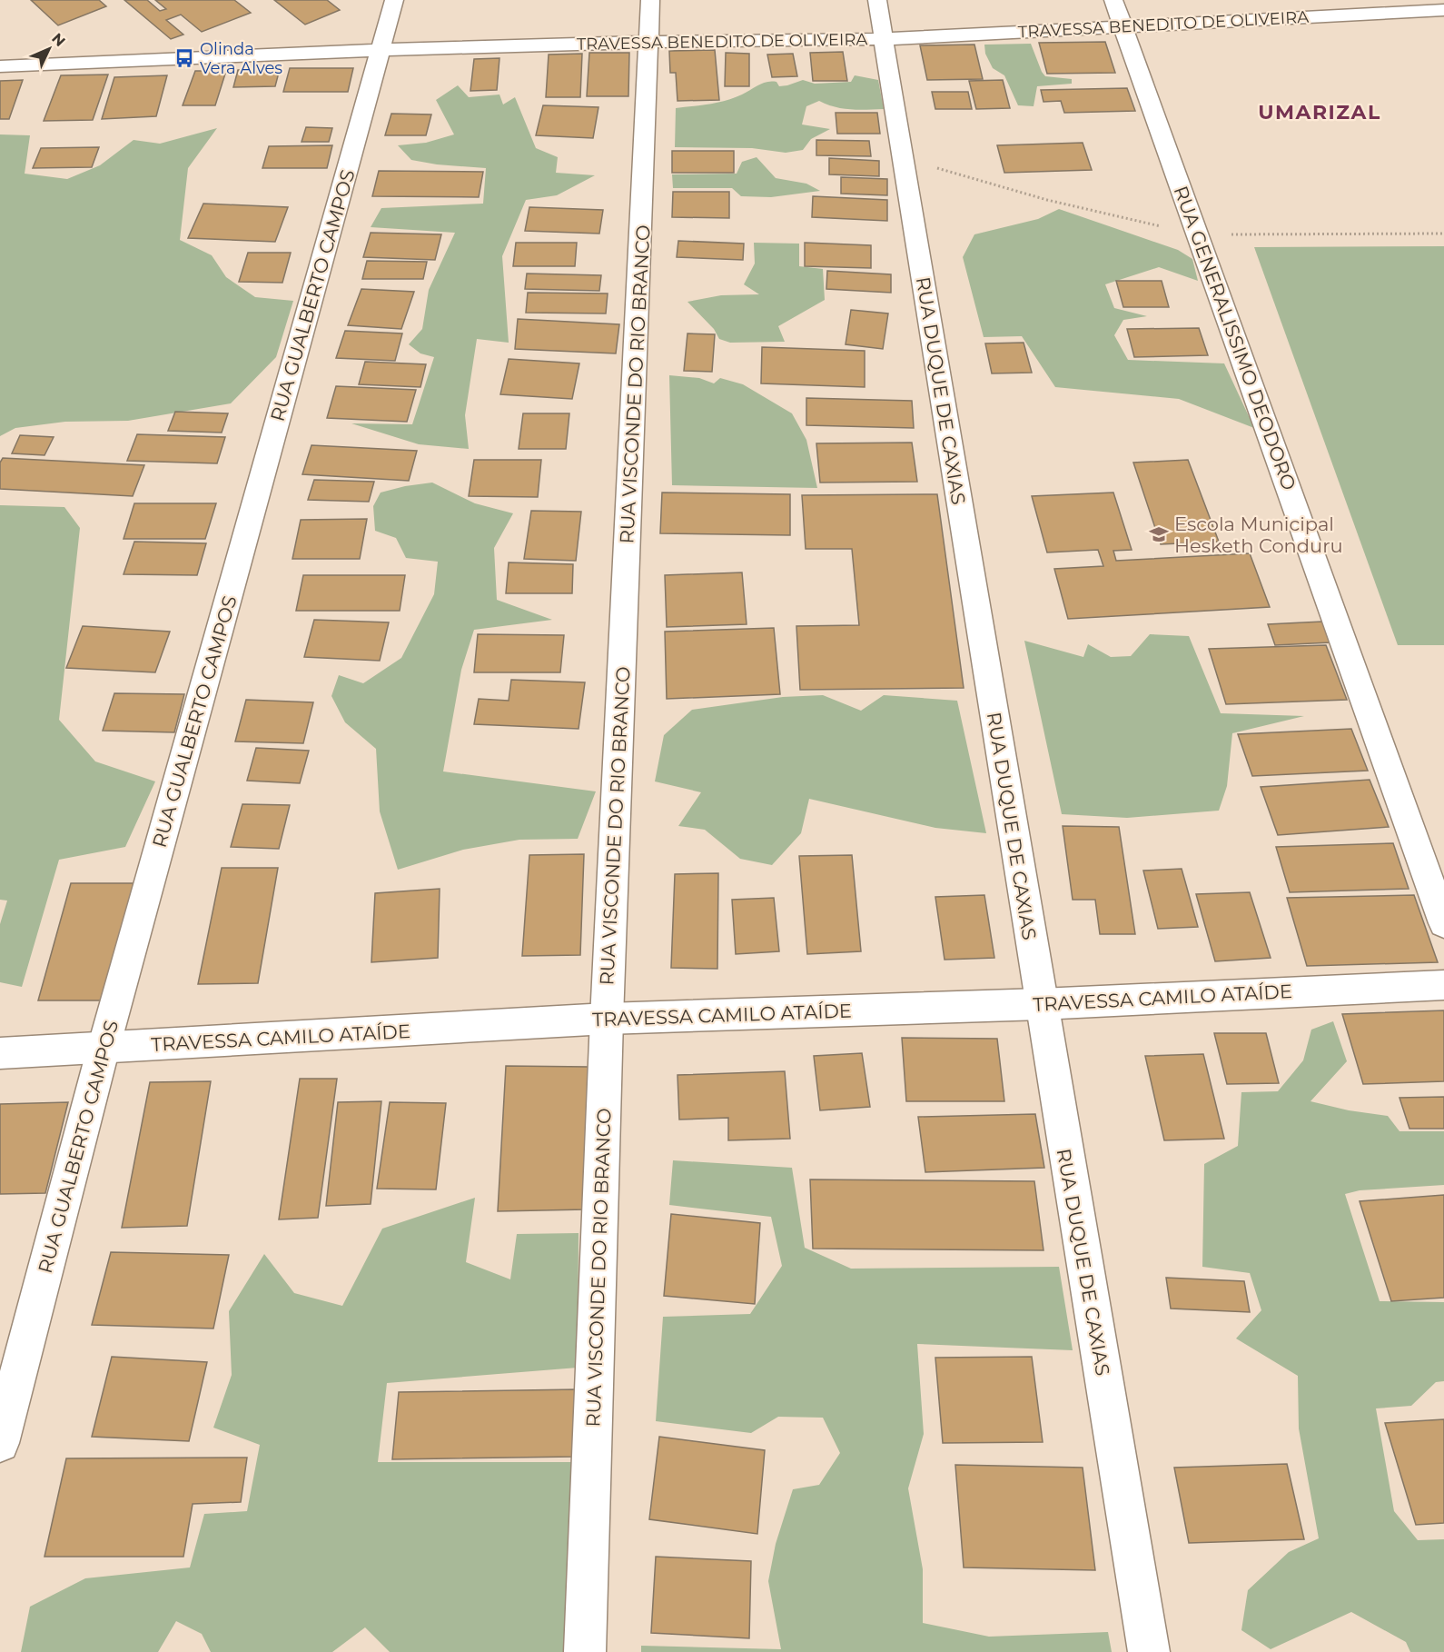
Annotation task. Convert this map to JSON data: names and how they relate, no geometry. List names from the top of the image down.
{
  "streets": {
    "street": [
      "TRAVESSA BENEDITO DE OLIVEIRA",
      "RUA GUALBERTO CAMPOS",
      "RUA GENERALISSIMO DEODORO",
      "RUA VISCONDE DO RIO BRANCO",
      "RUA DUQUE DE CAXIAS",
      "TRAVESSA CAMILO ATAÍDE"
    ]
  },
  "crossings": [
    ["TRAVESSA BENEDITO DE OLIVEIRA", "RUA GUALBERTO CAMPOS"],
    ["TRAVESSA BENEDITO DE OLIVEIRA", "RUA GENERALISSIMO DEODORO"],
    ["TRAVESSA BENEDITO DE OLIVEIRA", "RUA VISCONDE DO RIO BRANCO"],
    ["TRAVESSA BENEDITO DE OLIVEIRA", "RUA DUQUE DE CAXIAS"],
    ["RUA GUALBERTO CAMPOS", "TRAVESSA CAMILO ATAÍDE"],
    ["RUA VISCONDE DO RIO BRANCO", "TRAVESSA CAMILO ATAÍDE"],
    ["RUA DUQUE DE CAXIAS", "TRAVESSA CAMILO ATAÍDE"]
  ],
  "districts": ["UMARIZAL"],
  "places": {
    "bus stop": ["Olinda Vera Alves"],
    "school or university": ["Escola Municipal Hesketh Conduru"]
  },
  "north": "top right"
}
